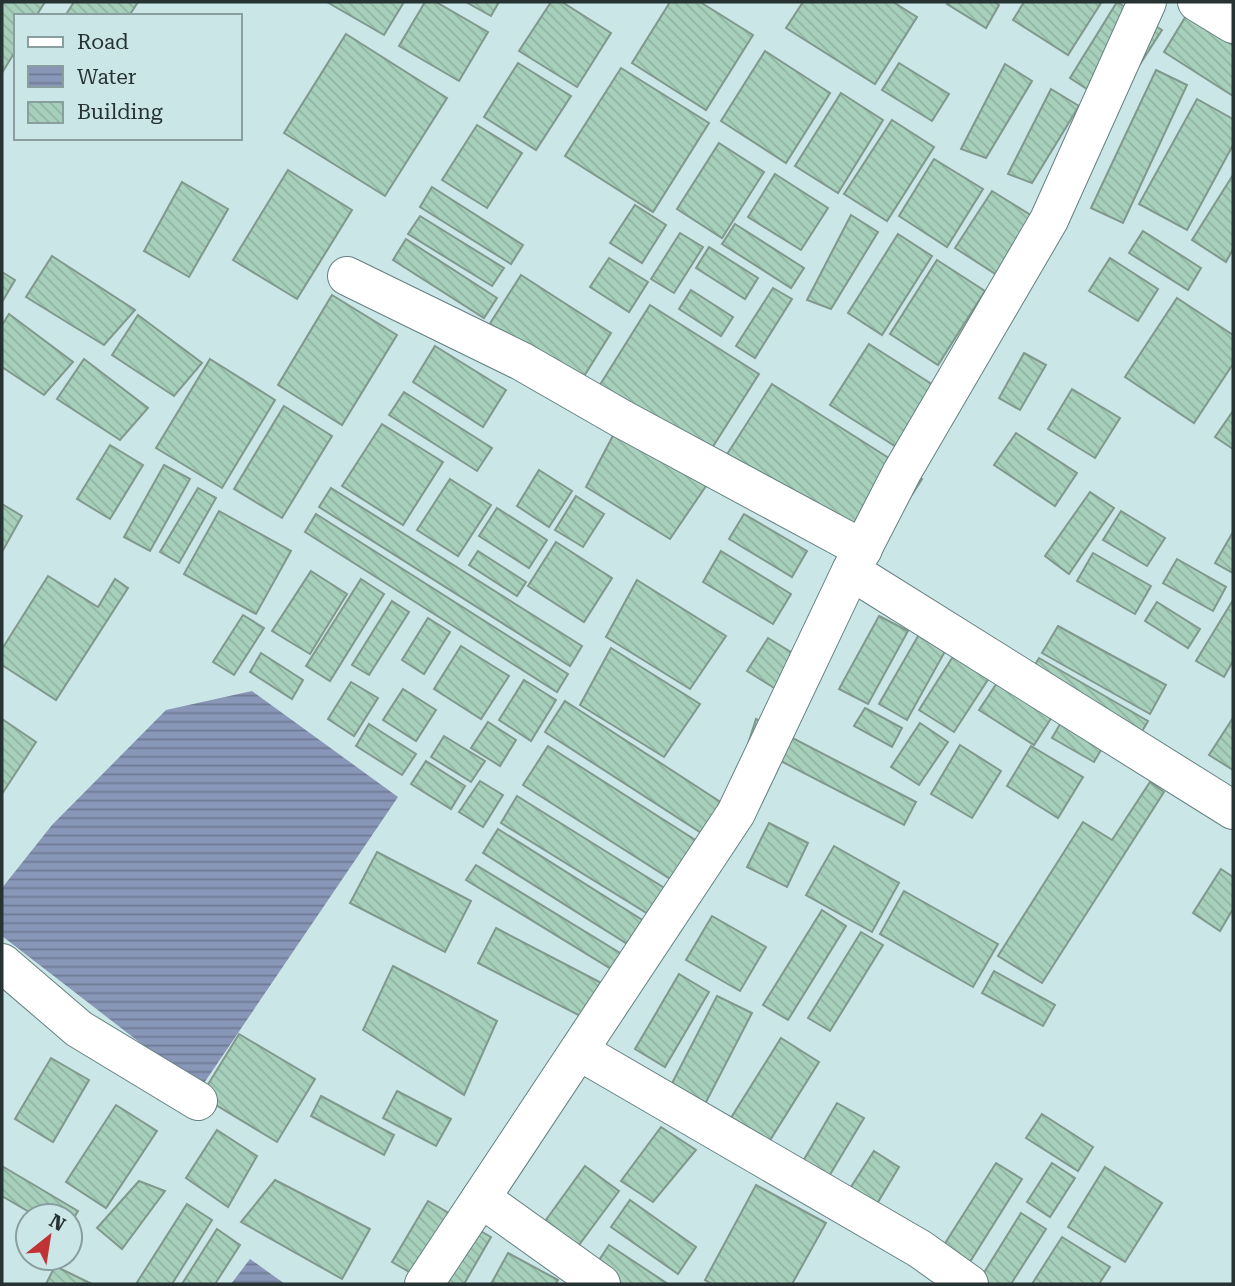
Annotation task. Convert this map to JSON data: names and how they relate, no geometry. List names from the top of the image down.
{
  "legend": ["Road", "Water", "Building"],
  "north": "top right"
}
